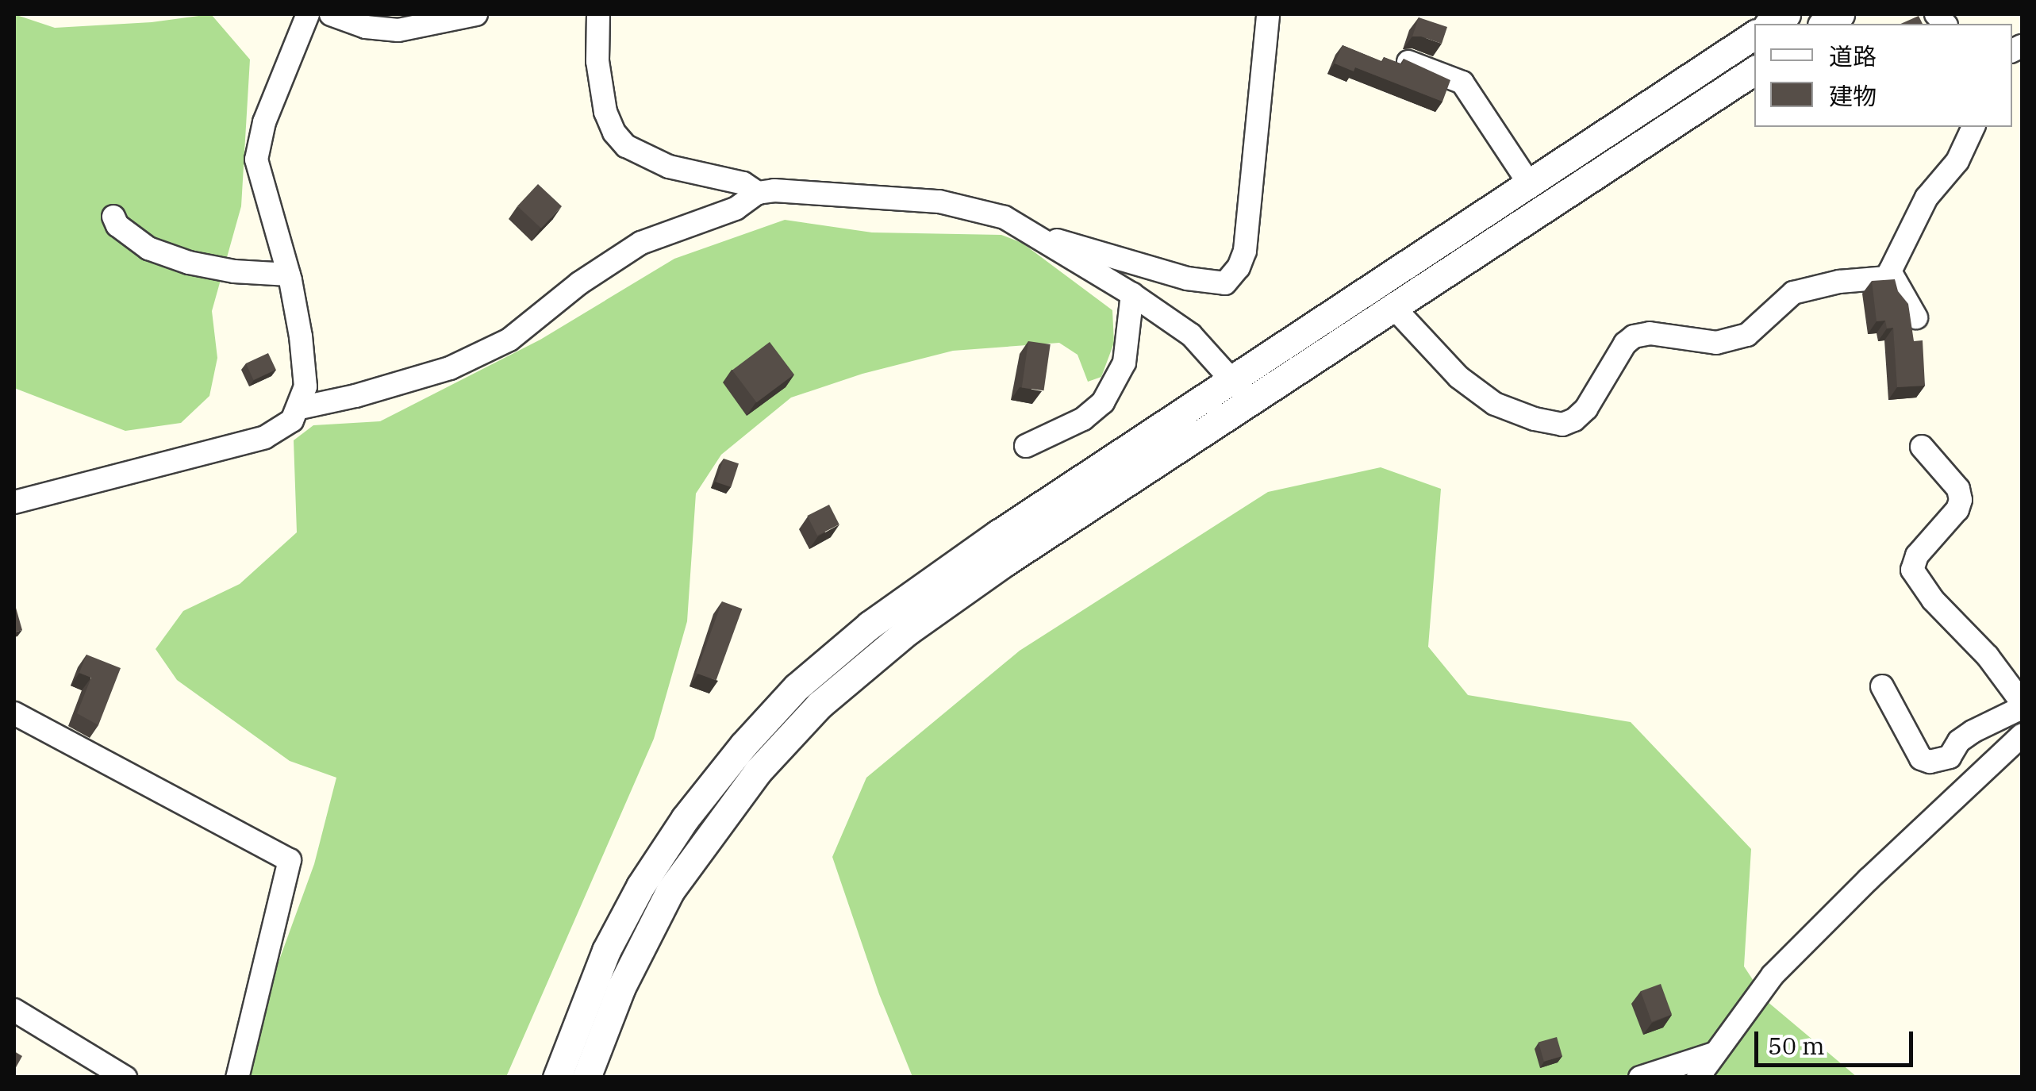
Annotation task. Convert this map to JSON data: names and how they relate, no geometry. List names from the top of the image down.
{
  "legend": ["道路", "建物"],
  "scale_bar": "50 m"
}
